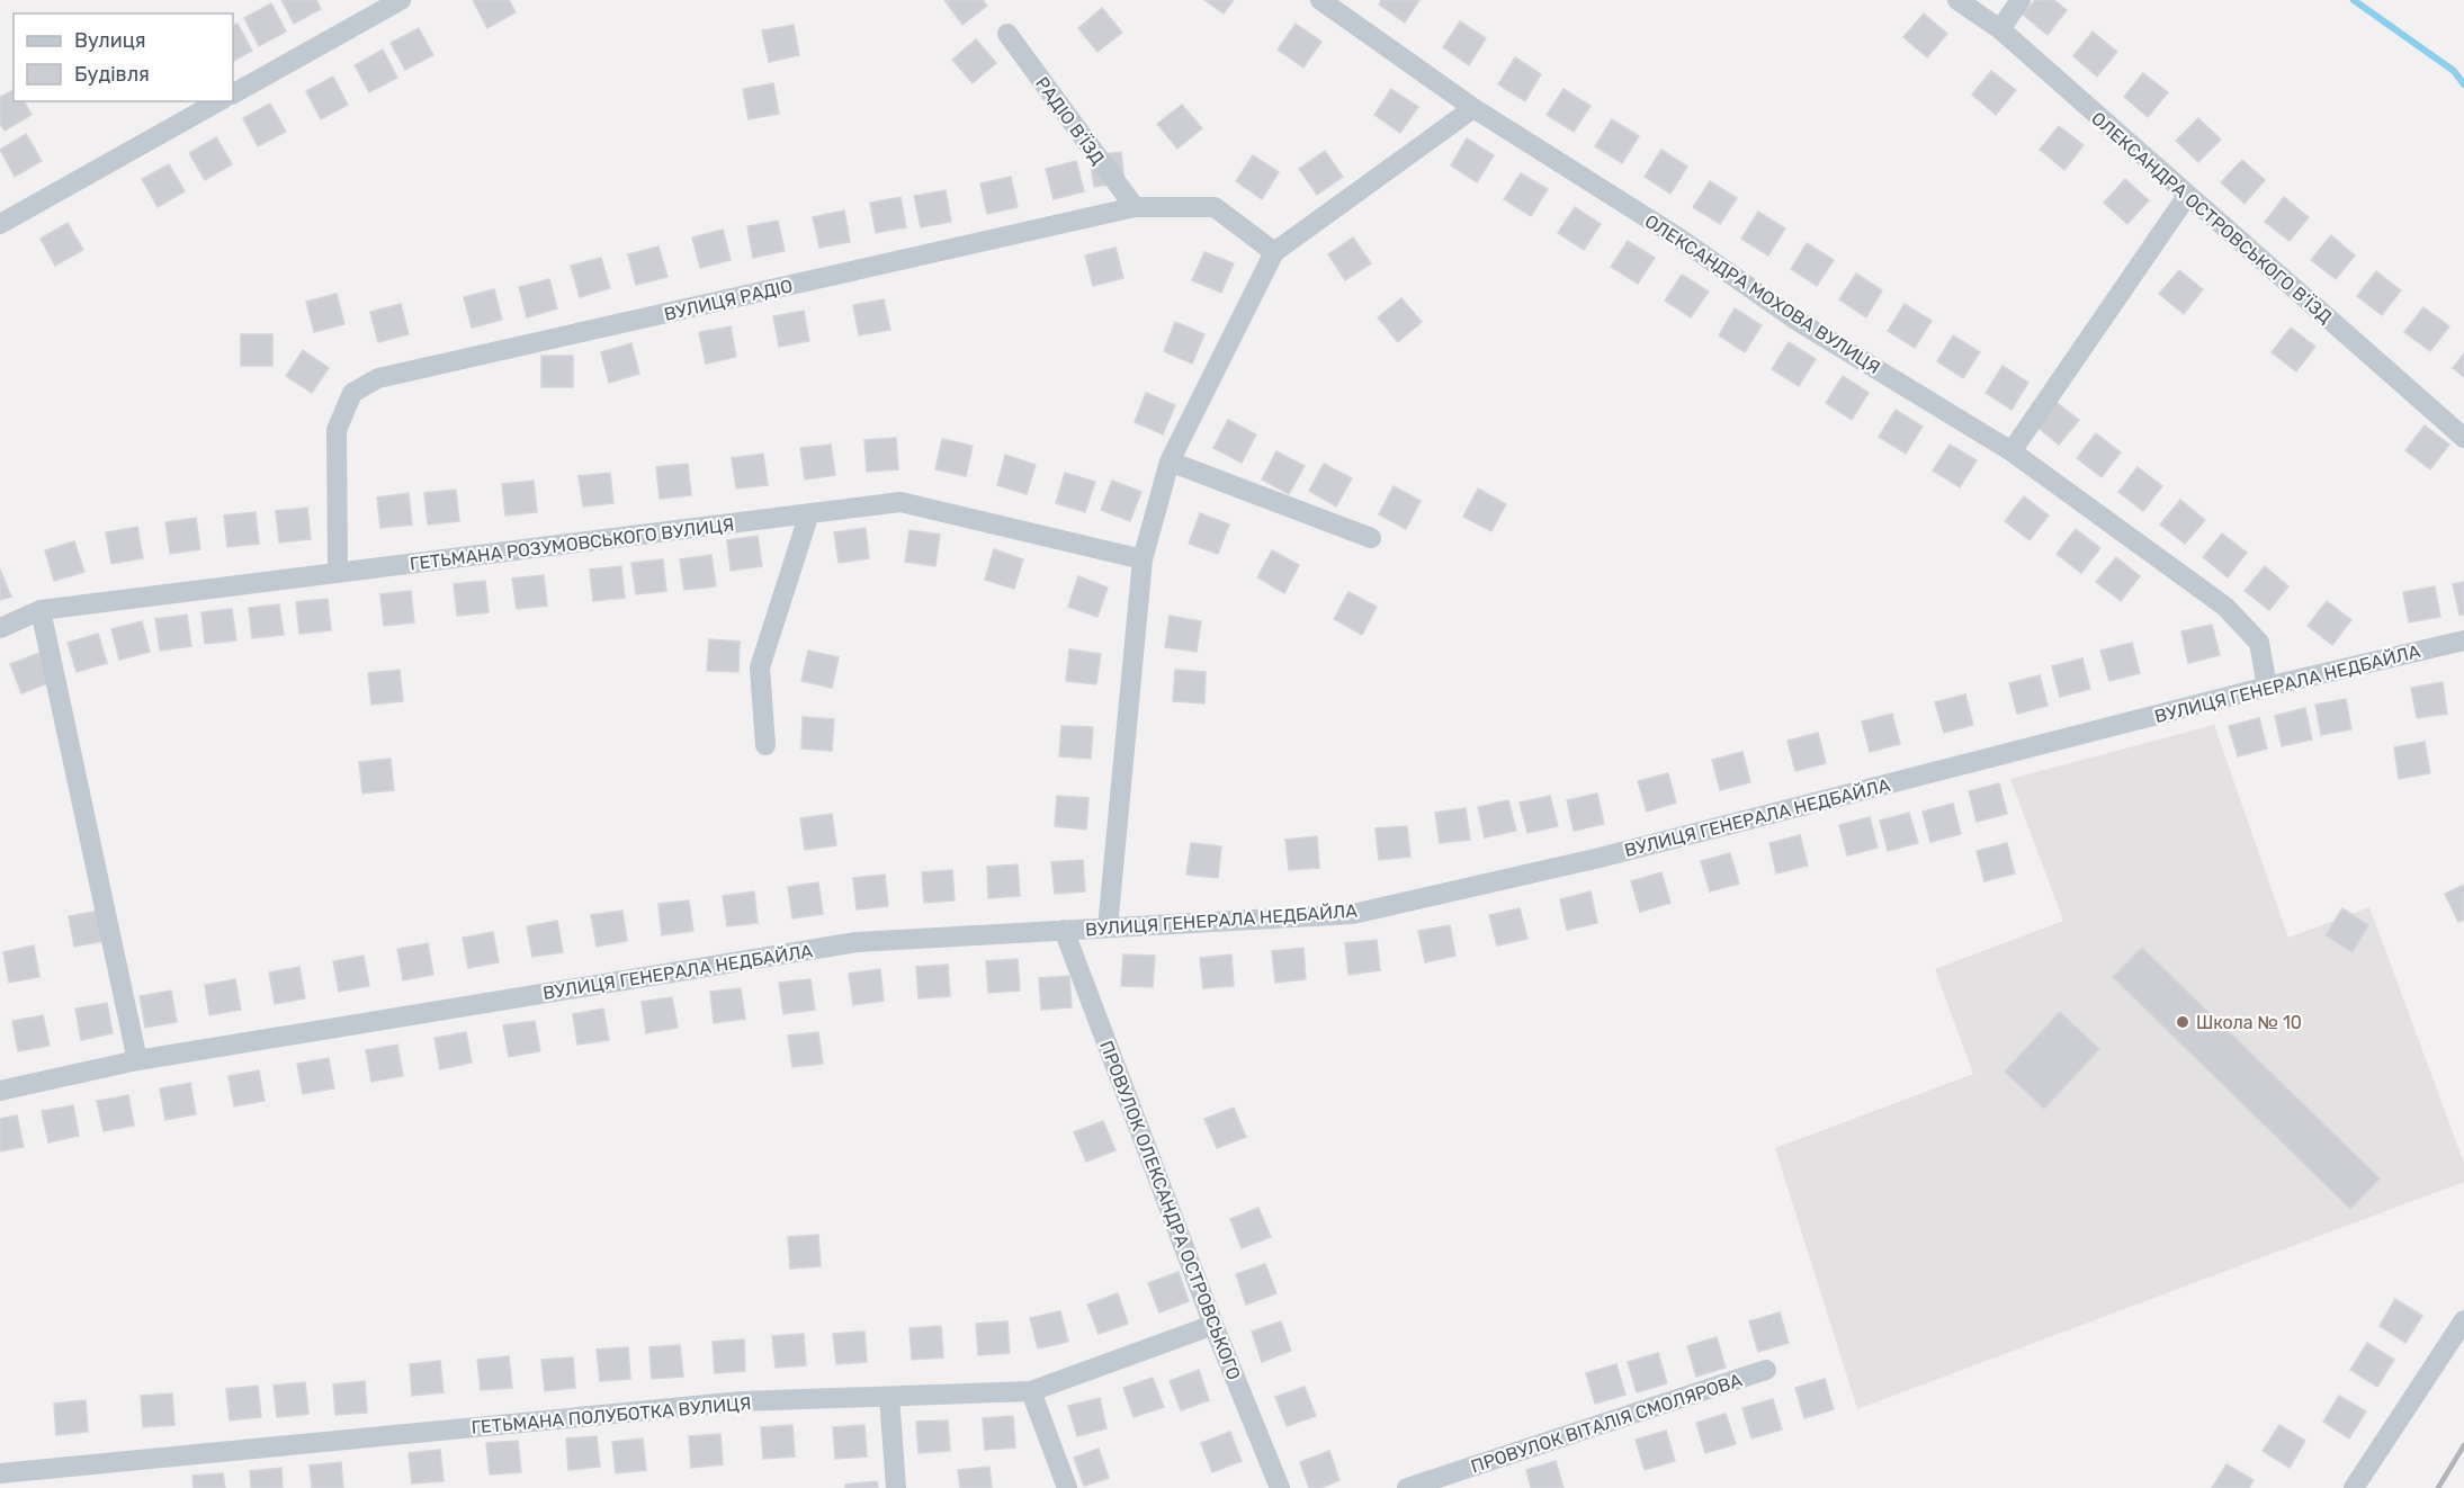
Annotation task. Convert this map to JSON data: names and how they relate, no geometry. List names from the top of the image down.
{
  "streets": {
    "street": [
      "РАДІО В’ЇЗД",
      "ОЛЕКСАНДРА ОСТРОВСЬКОГО В’ЇЗД",
      "ОЛЕКСАНДРА МОХОВА ВУЛИЦЯ",
      "ВУЛИЦЯ РАДІО",
      "ГЕТЬМАНА РОЗУМОВСЬКОГО ВУЛИЦЯ",
      "ВУЛИЦЯ ГЕНЕРАЛА НЕДБАЙЛА",
      "ПРОВУЛОК ОЛЕКСАНДРА ОСТРОВСЬКОГО",
      "ГЕТЬМАНА ПОЛУБОТКА ВУЛИЦЯ",
      "ПРОВУЛОК ВІТАЛІЯ СМОЛЯРОВА"
    ]
  },
  "crossings": [
    ["РАДІО В’ЇЗД", "ВУЛИЦЯ РАДІО"],
    ["ОЛЕКСАНДРА МОХОВА ВУЛИЦЯ", "ВУЛИЦЯ ГЕНЕРАЛА НЕДБАЙЛА"],
    ["ВУЛИЦЯ РАДІО", "ГЕТЬМАНА РОЗУМОВСЬКОГО ВУЛИЦЯ"],
    ["ВУЛИЦЯ ГЕНЕРАЛА НЕДБАЙЛА", "ПРОВУЛОК ОЛЕКСАНДРА ОСТРОВСЬКОГО"],
    ["ПРОВУЛОК ОЛЕКСАНДРА ОСТРОВСЬКОГО", "ГЕТЬМАНА ПОЛУБОТКА ВУЛИЦЯ"]
  ],
  "places": ["Школа № 10"],
  "legend": ["Вулиця", "Будівля"]
}
